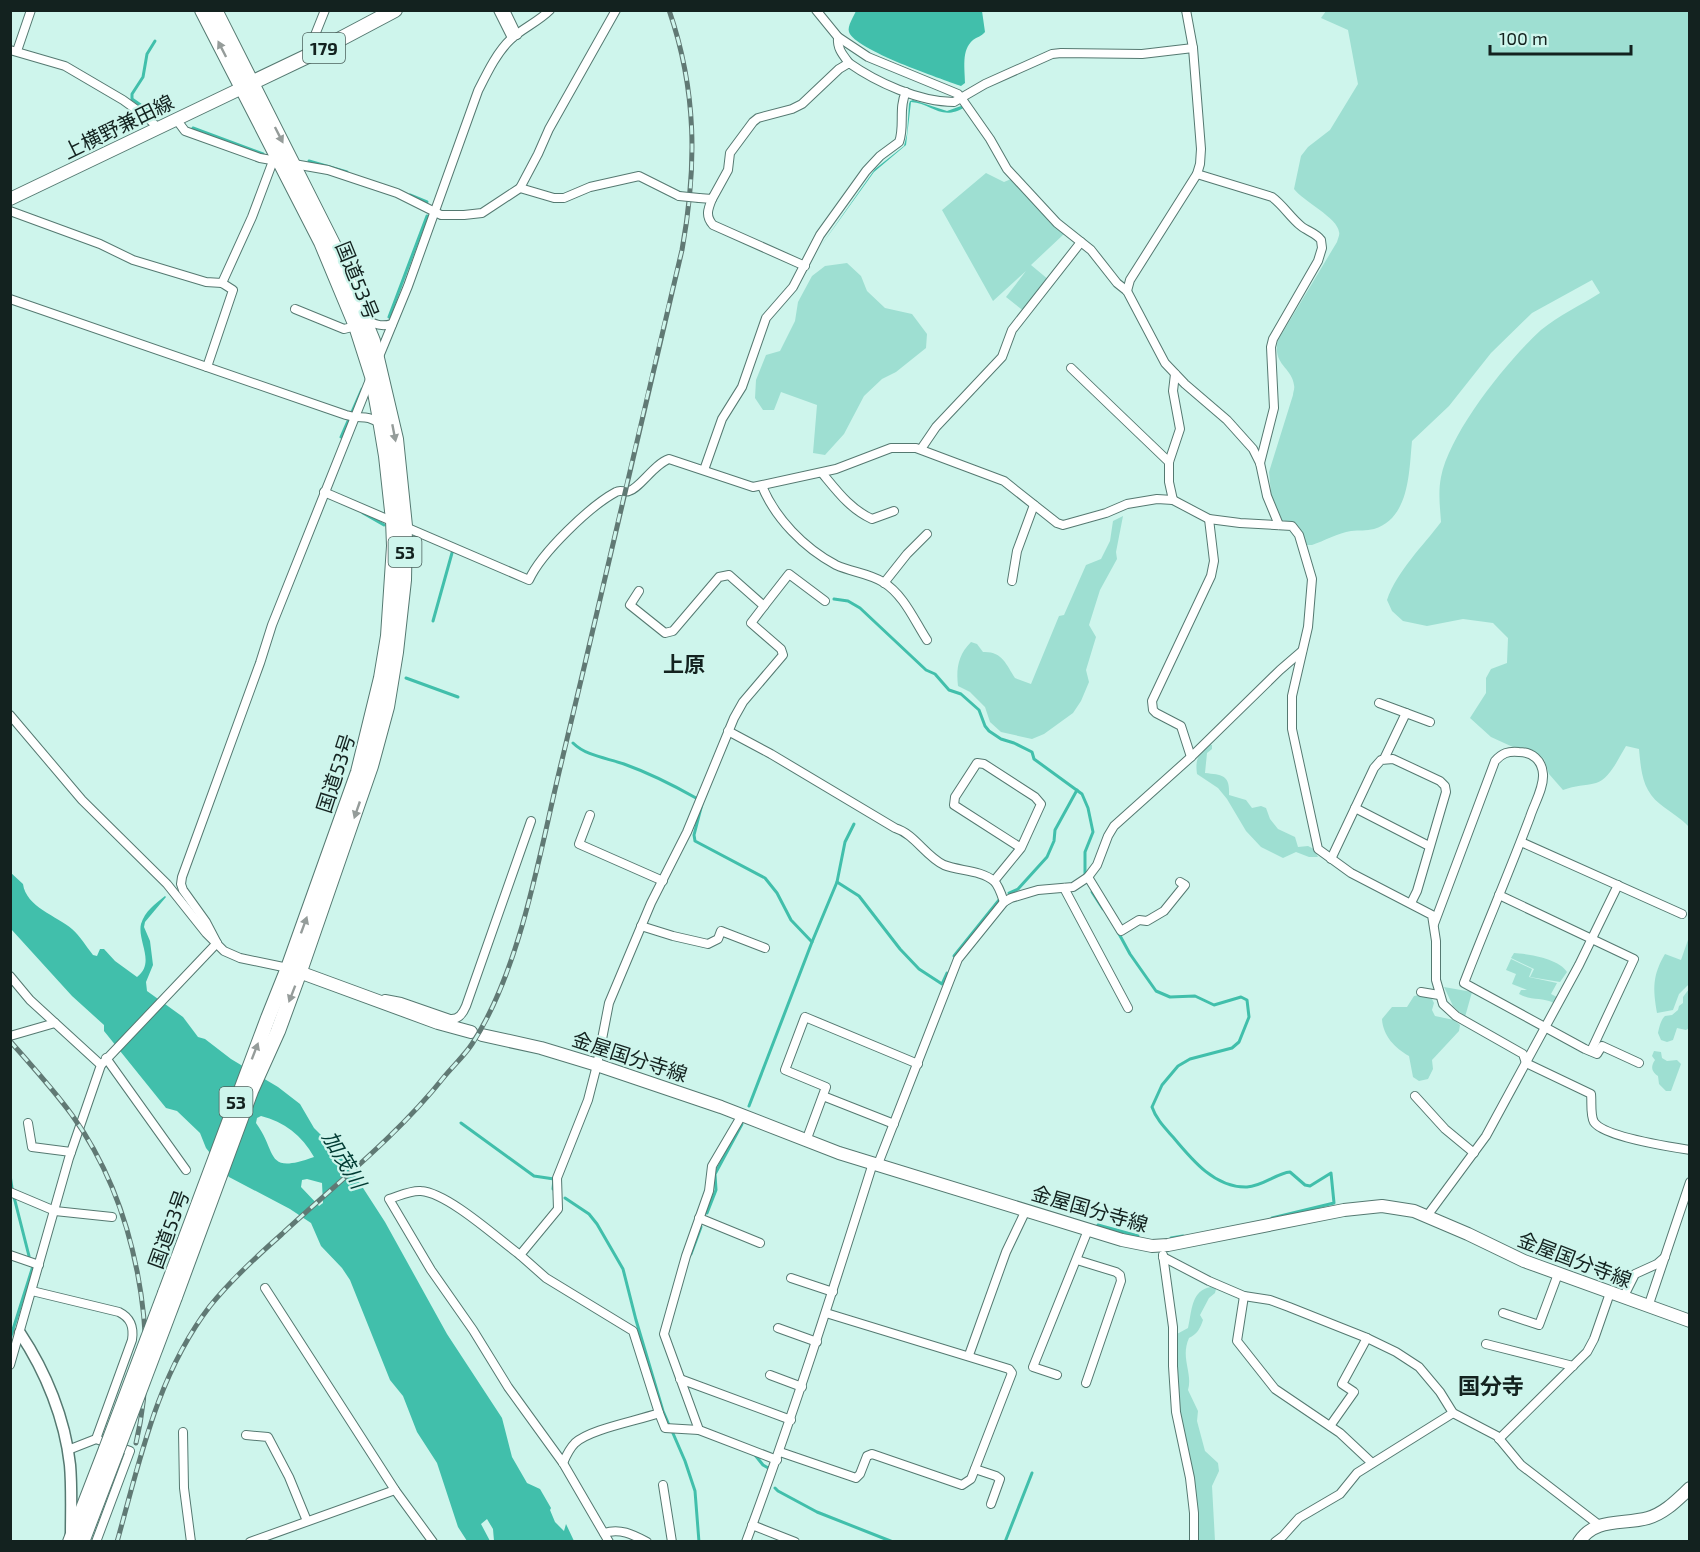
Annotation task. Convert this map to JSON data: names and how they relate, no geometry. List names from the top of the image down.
{
  "streets": {
    "highway": ["179", "国道53号", "53"],
    "main road": ["上横野兼田線", "金屋国分寺線"]
  },
  "crossings": [
    ["179", "上横野兼田線"],
    ["179", "国道53号"],
    ["上横野兼田線", "国道53号"],
    ["国道53号", "金屋国分寺線"]
  ],
  "districts": ["上原", "国分寺"],
  "water": ["加茂川"],
  "scale_bar": "100 m"
}
